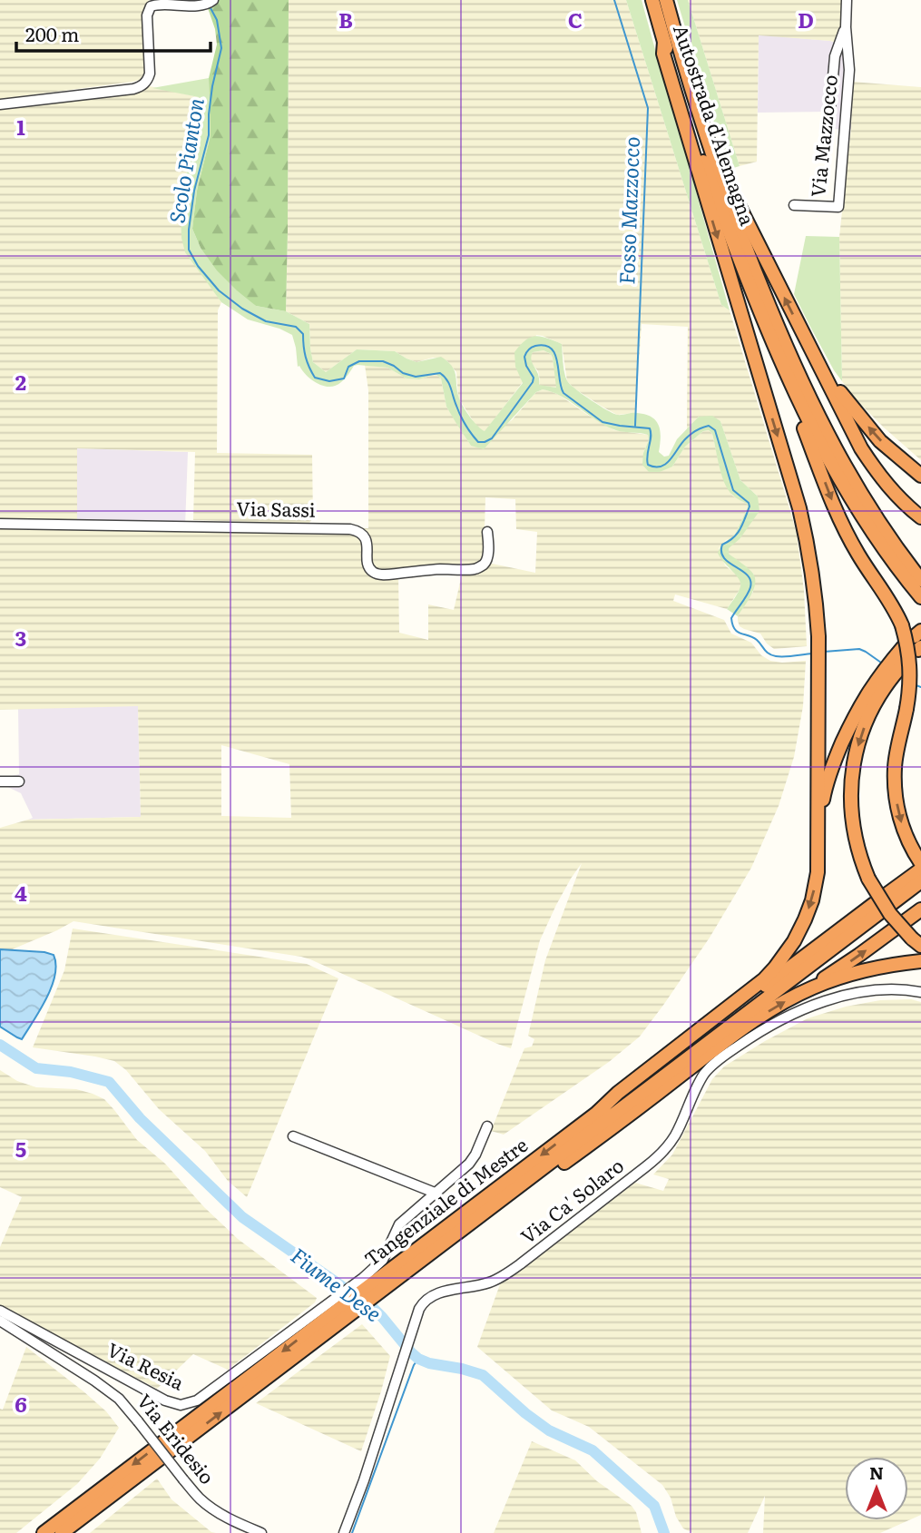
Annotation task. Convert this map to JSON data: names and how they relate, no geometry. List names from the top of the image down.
{
  "streets": {
    "highway": ["Autostrada d'Alemagna", "Tangenziale di Mestre"],
    "street": [
      "Via Mazzocco",
      "Via Sassi",
      "Via Ca' Solaro",
      "Via Resia",
      "Via Eridesio"
    ]
  },
  "crossings": [
    ["Tangenziale di Mestre", "Via Resia"]
  ],
  "water": ["Scolo Pianton", "Fosso Mazzocco", "Fiume Dese"],
  "scale_bar": "200 m",
  "north": "top",
  "grid": {
    "columns": ["B", "C", "D"],
    "rows": [
      "1",
      "2",
      "3",
      "4",
      "5",
      "6"
    ]
  }
}
